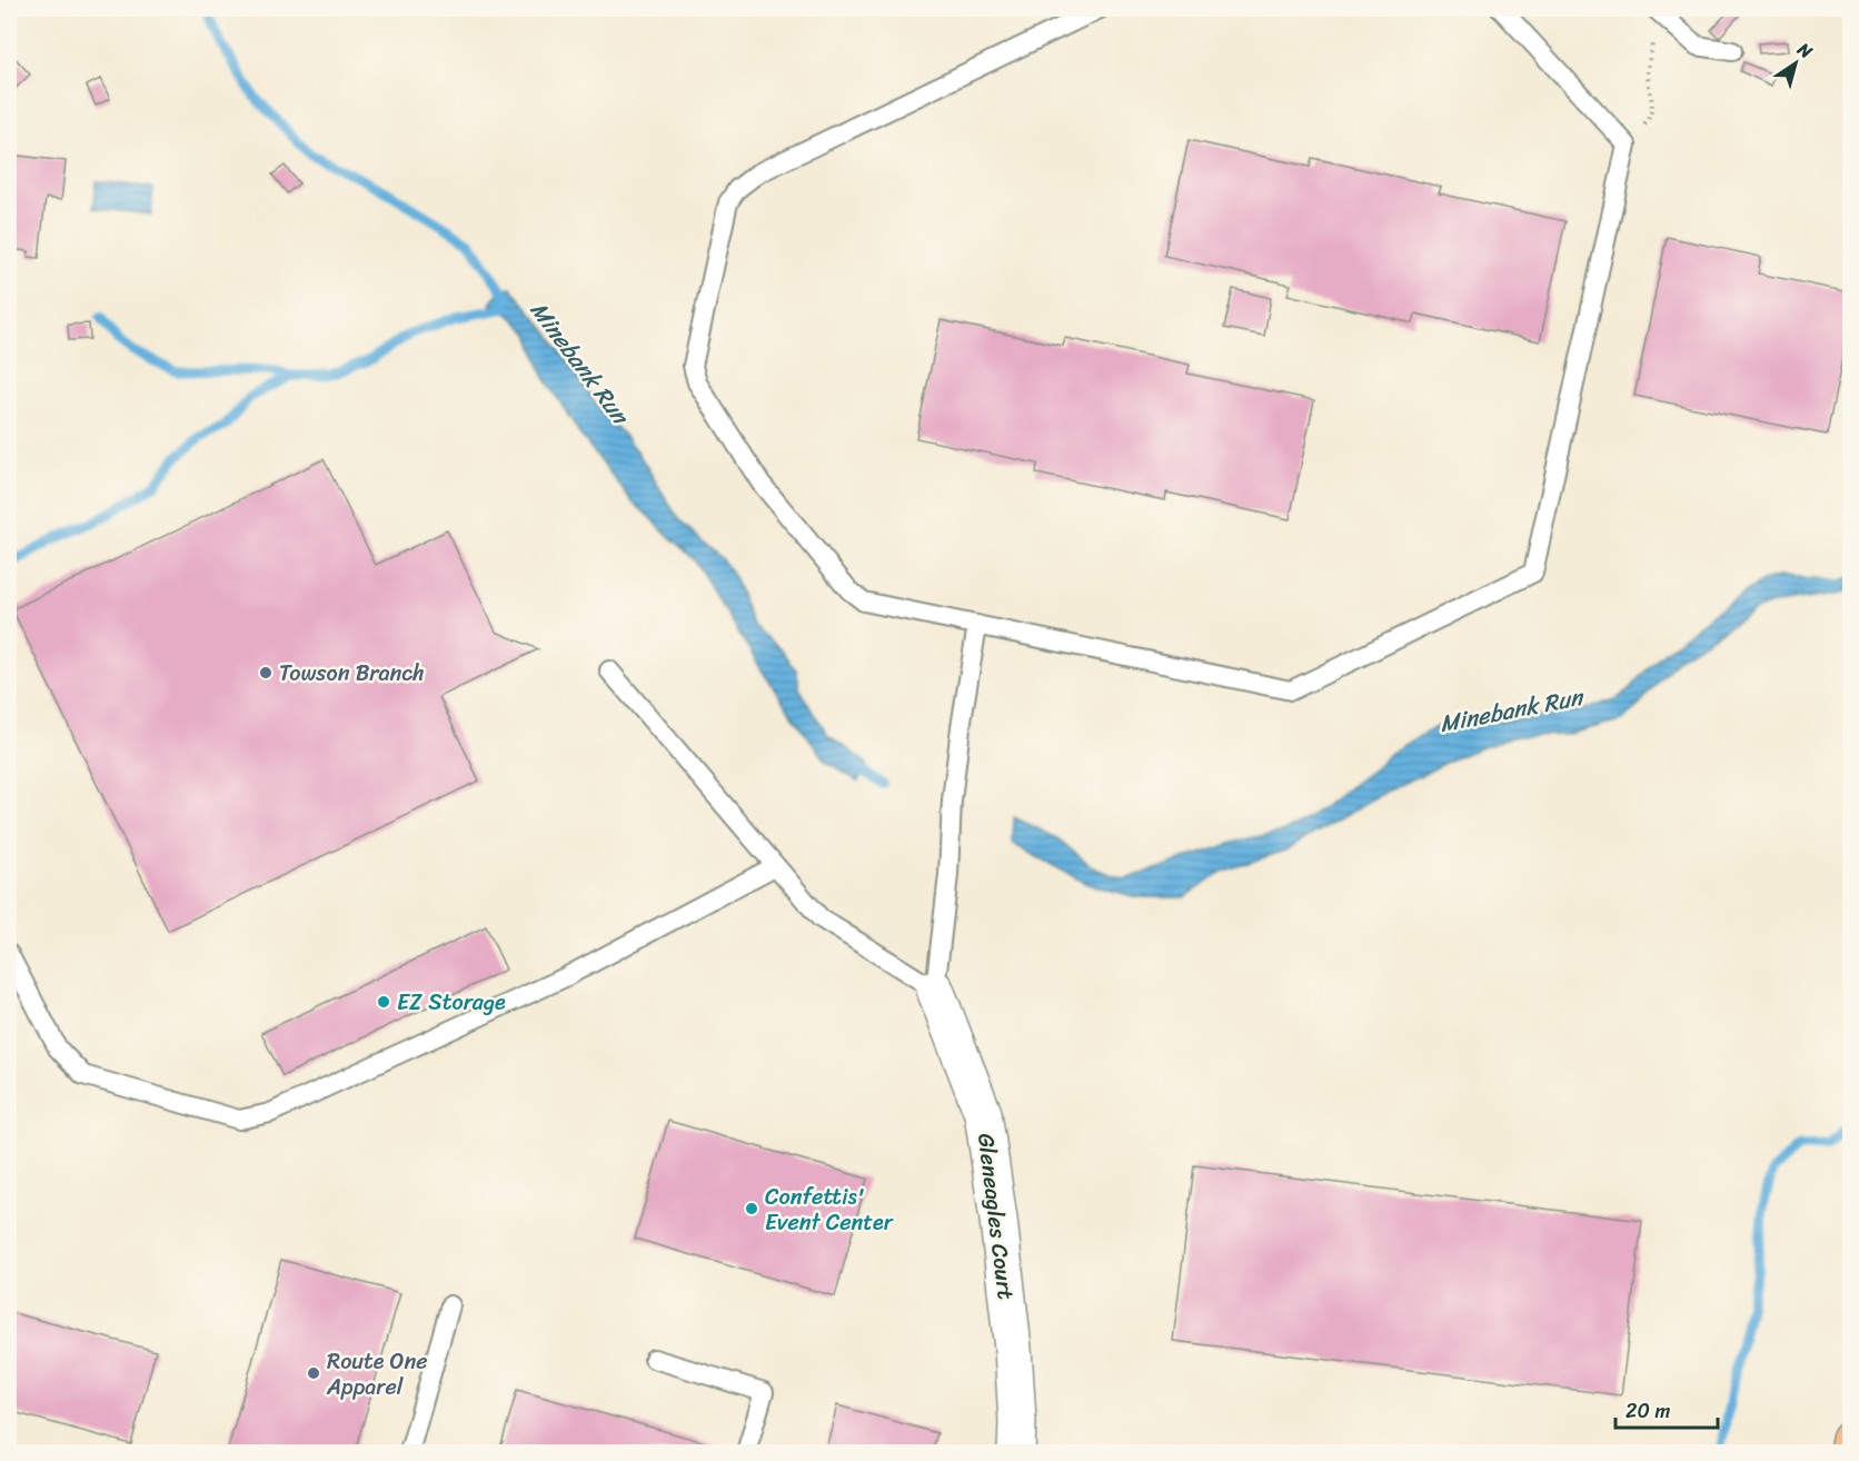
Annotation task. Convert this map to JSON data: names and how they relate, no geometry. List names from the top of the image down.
{
  "streets": {
    "street": ["Gleneagles Court"]
  },
  "water": ["Minebank Run"],
  "places": [
    "Towson Branch",
    "EZ Storage",
    "Confettis' Event Center",
    "Route One Apparel"
  ],
  "scale_bar": "20 m",
  "north": "top right"
}
